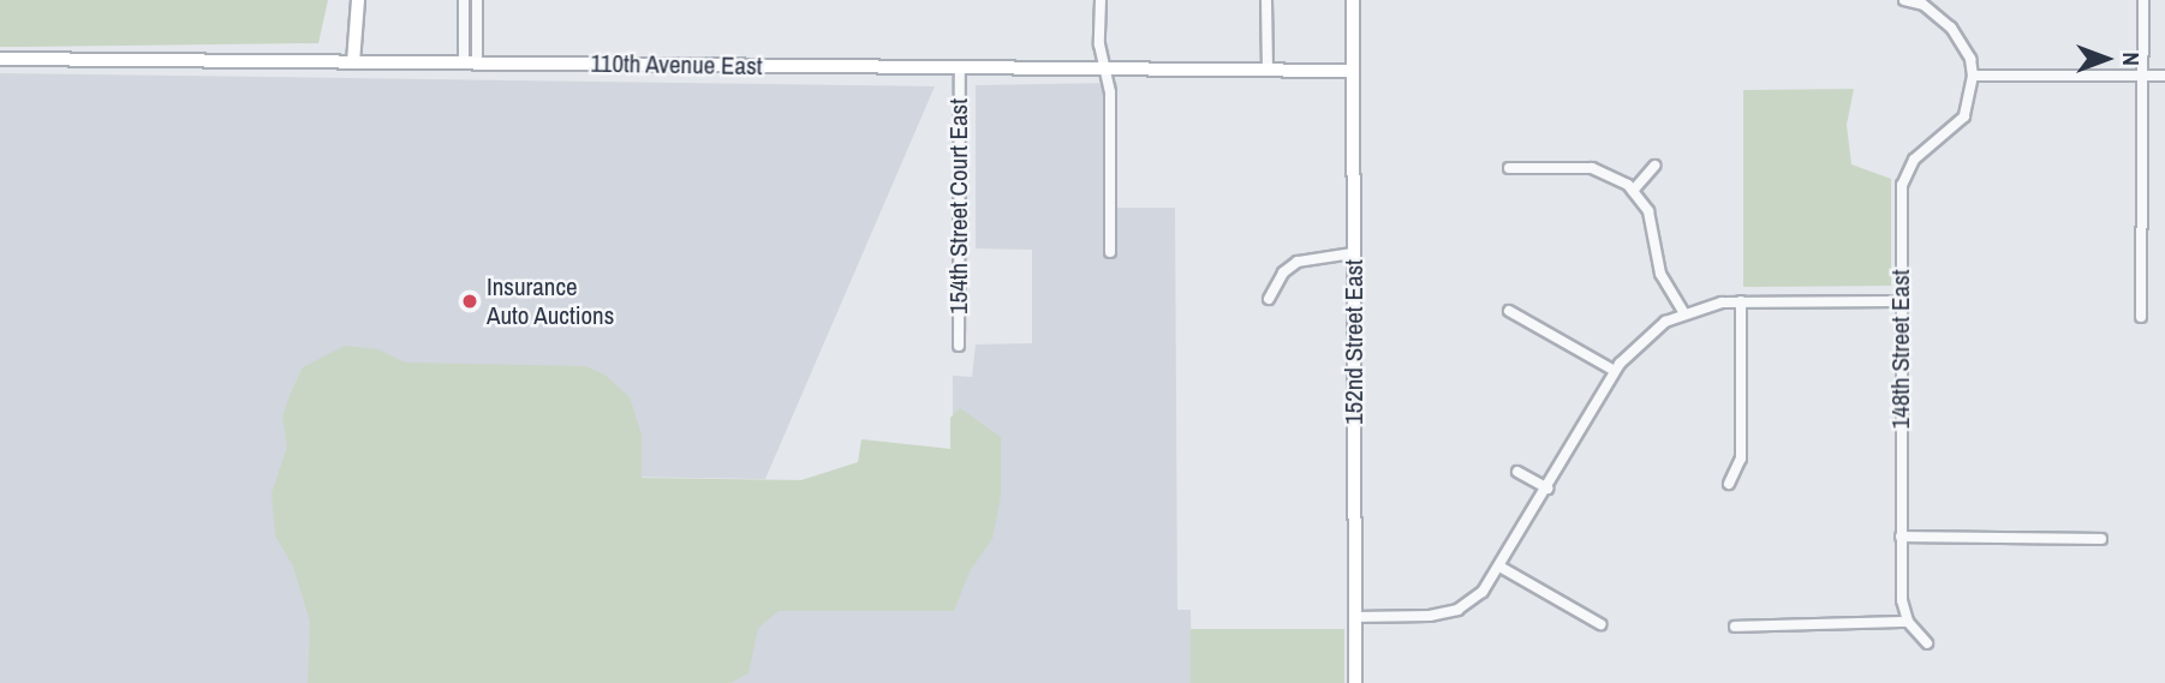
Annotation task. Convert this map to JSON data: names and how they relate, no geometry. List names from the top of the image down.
{
  "streets": {
    "street": [
      "110th Avenue East",
      "154th Street Court East",
      "152nd Street East",
      "148th Street East"
    ]
  },
  "crossings": [
    ["110th Avenue East", "154th Street Court East"],
    ["110th Avenue East", "152nd Street East"]
  ],
  "places": ["Insurance Auto Auctions"],
  "north": "right"
}
